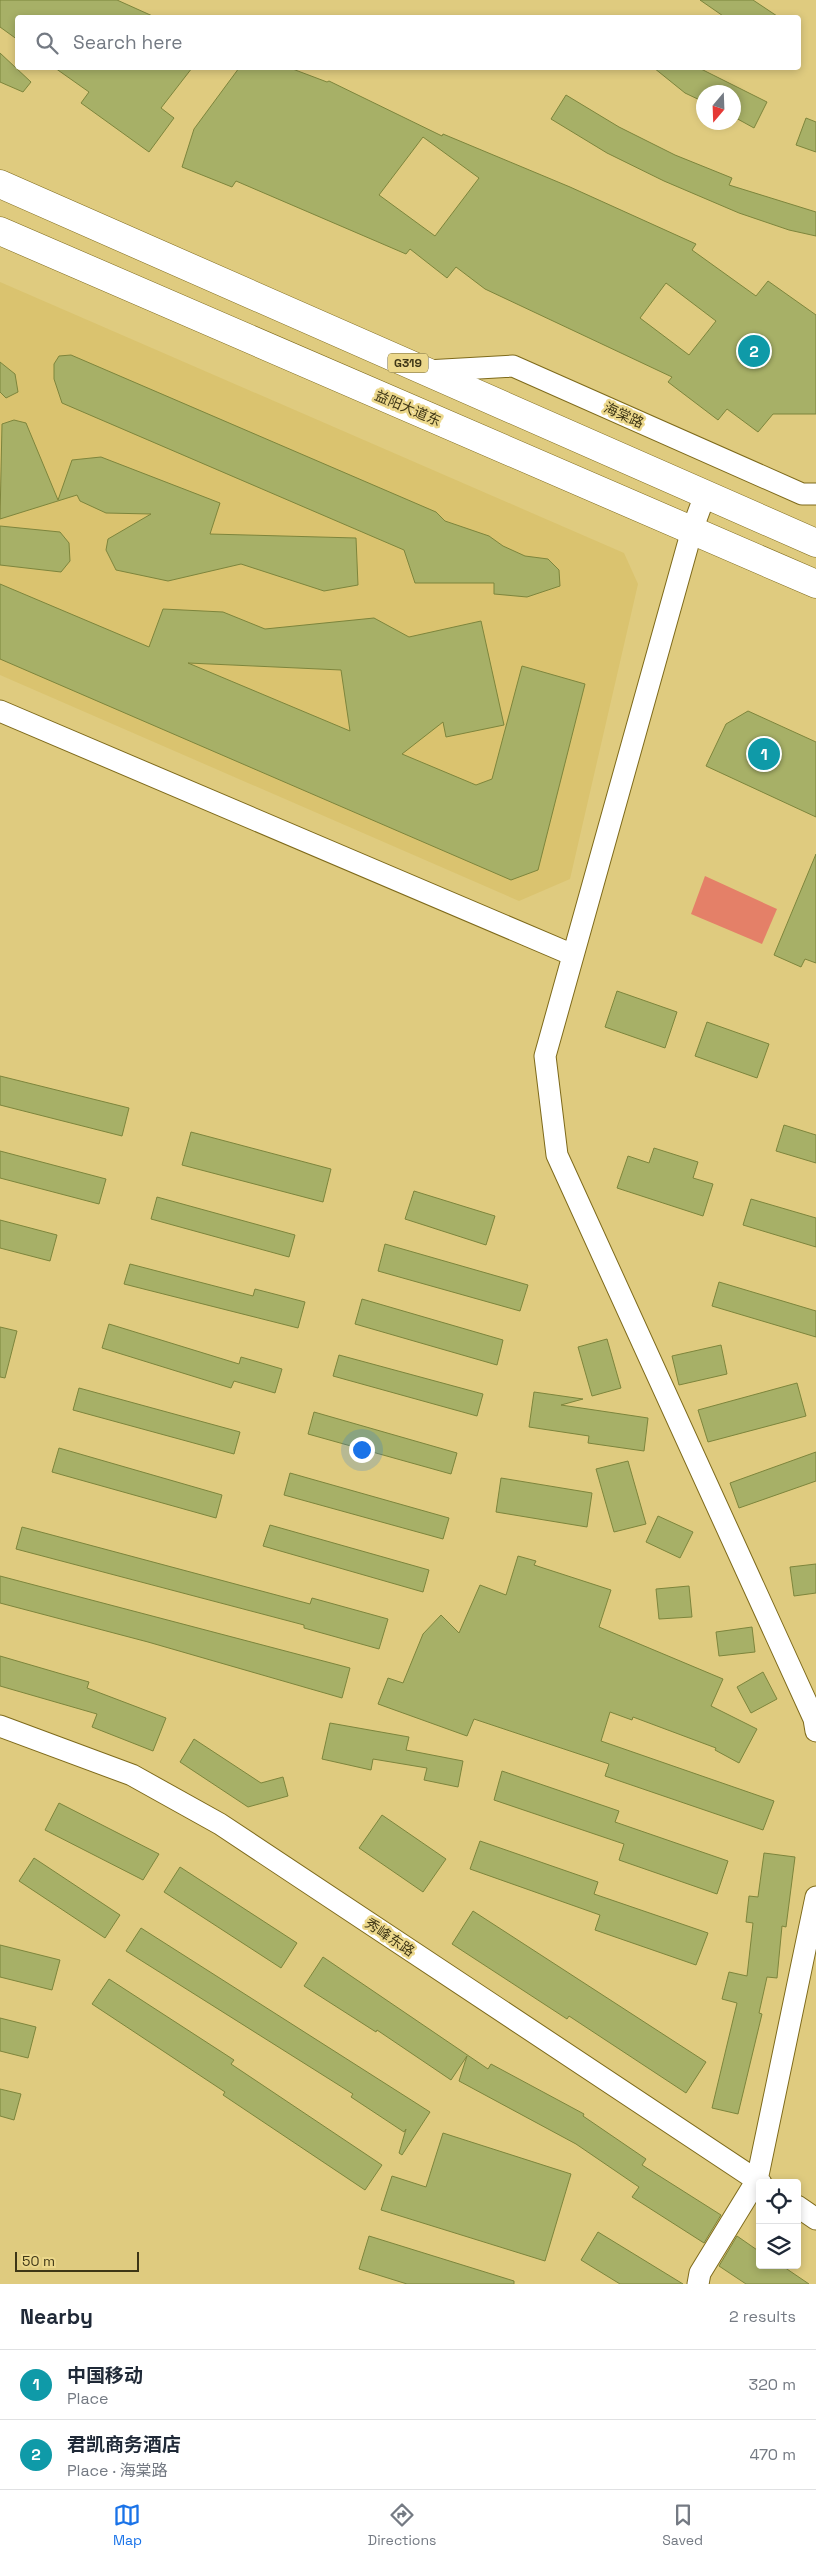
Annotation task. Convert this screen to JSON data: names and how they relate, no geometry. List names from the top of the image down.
{
  "streets": {
    "main road": ["G319", "益阳大道东"],
    "street": ["海棠路", "秀峰东路"]
  },
  "crossings": [
    ["G319", "海棠路"]
  ],
  "scale_bar": "50 m",
  "north": "bottom",
  "page": {
    "search": "Search here",
    "pins": ["2", "1"],
    "scale": "50 m",
    "heading": ["Nearby", "2 results"],
    "list": [
      {
        "mark": "1",
        "name": "中国移动",
        "note": "Place",
        "value": "320 m"
      },
      {
        "mark": "2",
        "name": "君凯商务酒店",
        "note": "Place · 海棠路",
        "value": "470 m"
      }
    ],
    "nav": ["Map", "Directions", "Saved"]
  }
}
